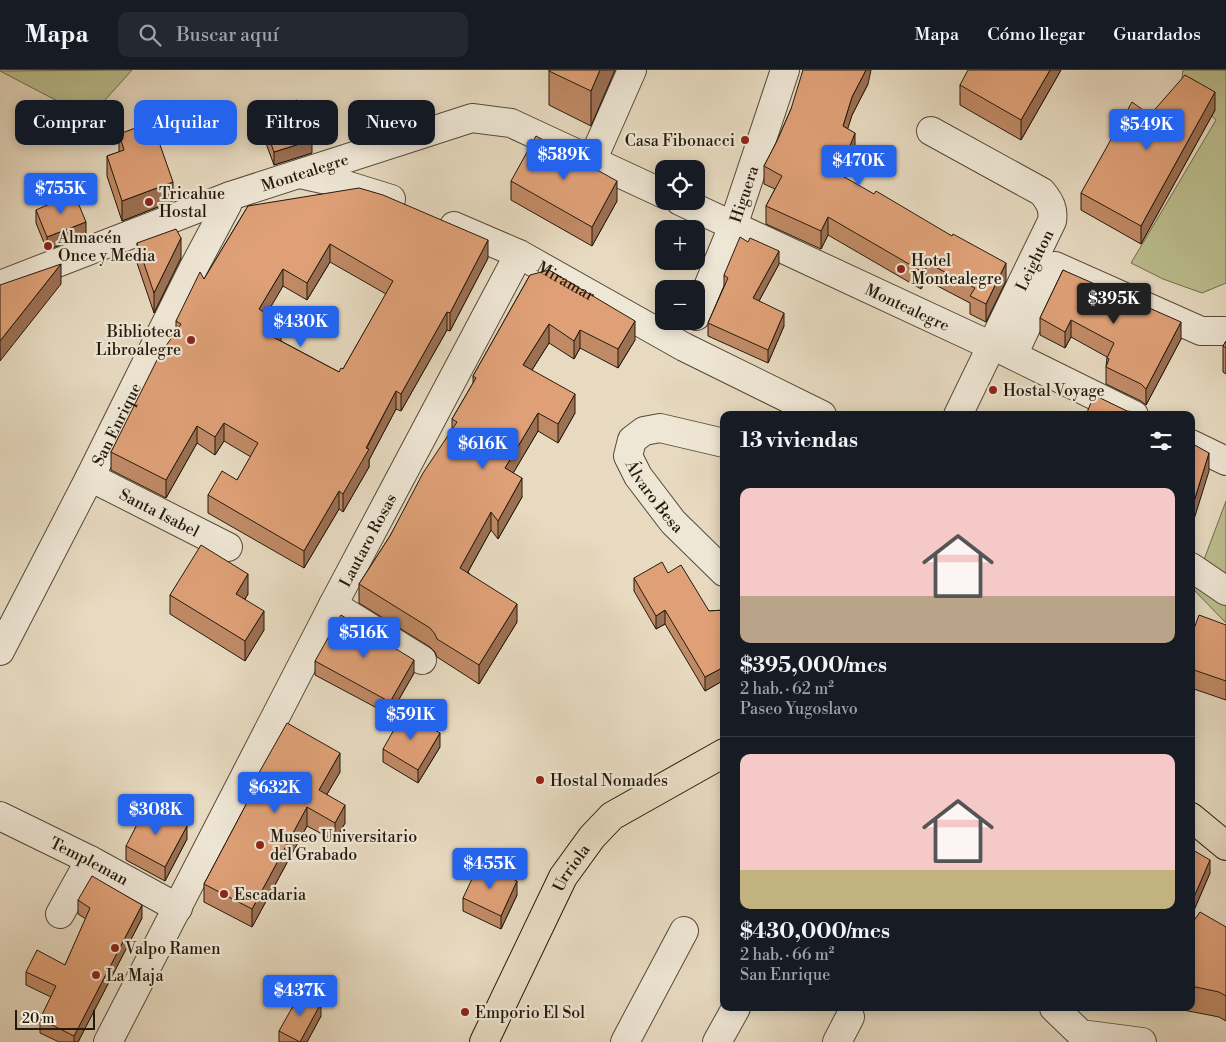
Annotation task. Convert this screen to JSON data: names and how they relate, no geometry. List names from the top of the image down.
{
  "streets": {
    "main road": ["Urriola"],
    "street": [
      "Montealegre",
      "Higuera",
      "Leighton",
      "Miramar",
      "San Enrique",
      "Álvaro Besa",
      "Santa Isabel",
      "Lautaro Rosas",
      "Templeman"
    ]
  },
  "crossings": [
    ["Montealegre", "Higuera"],
    ["Montealegre", "Leighton"],
    ["Montealegre", "Miramar"],
    ["Montealegre", "San Enrique"],
    ["Miramar", "Lautaro Rosas"],
    ["San Enrique", "Santa Isabel"],
    ["Lautaro Rosas", "Templeman"]
  ],
  "places": [
    "Casa Fibonacci",
    "Tricahue Hostal",
    "Almacén Once y Media",
    "Hotel Montealegre",
    "Biblioteca Libroalegre",
    "Hostal Voyage",
    "Hostal Nomades",
    "Museo Universitario del Grabado",
    "Escadaria",
    "Valpo Ramen",
    "La Maja",
    "Emporio El Sol"
  ],
  "scale_bar": "20 m",
  "page": {
    "header": "Mapa",
    "search": "Buscar aquí",
    "nav": ["Mapa", "Cómo llegar", "Guardados"],
    "chip": [
      "Comprar",
      "Alquilar",
      "Filtros",
      "Nuevo"
    ],
    "price": [
      "$549K",
      "$589K",
      "$470K",
      "$755K",
      "$395K",
      "$430K",
      "$616K",
      "$516K",
      "$591K",
      "$632K",
      "$308K",
      "$455K",
      "$437K"
    ],
    "map_buttons": ["+", "−"],
    "heading": "13 viviendas",
    "list": [
      {
        "name": "$395,000/mes",
        "note": "2 hab. · 62 m² · Paseo Yugoslavo"
      },
      {
        "name": "$430,000/mes",
        "note": "2 hab. · 66 m² · San Enrique"
      }
    ],
    "scale": "20 m"
  }
}
